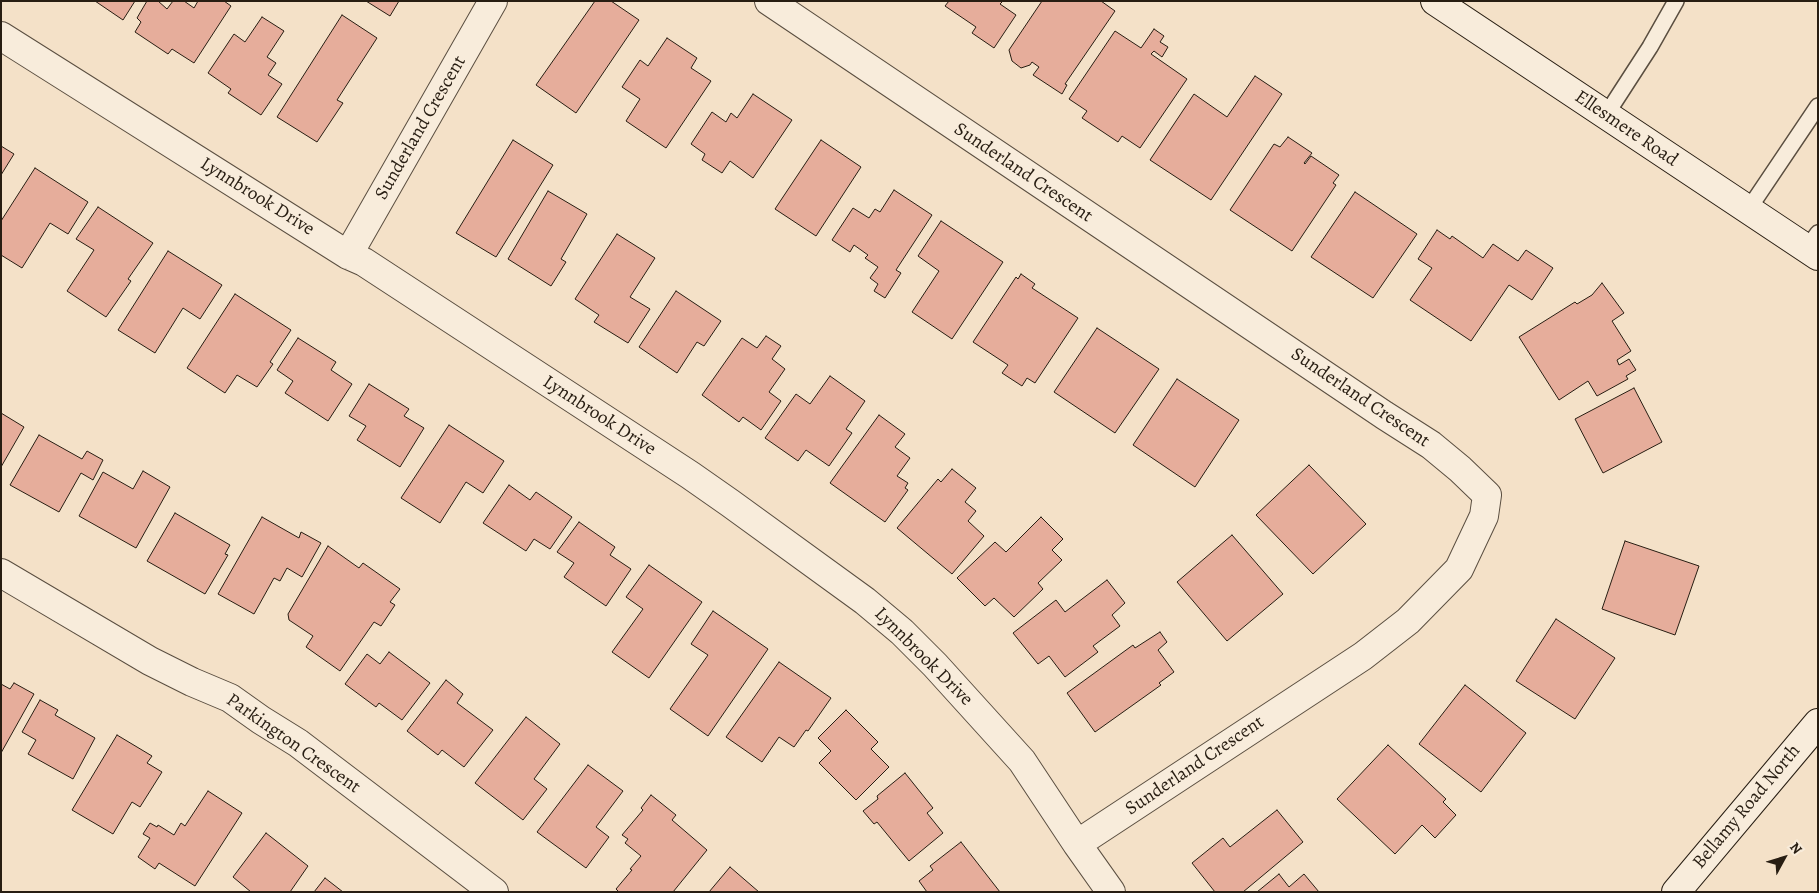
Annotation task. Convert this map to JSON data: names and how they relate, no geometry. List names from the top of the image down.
{
  "streets": {
    "street": [
      "Sunderland Crescent",
      "Ellesmere Road",
      "Lynnbrook Drive",
      "Parkington Crescent",
      "Bellamy Road North"
    ]
  },
  "crossings": [
    ["Sunderland Crescent", "Lynnbrook Drive"]
  ],
  "north": "top right"
}
